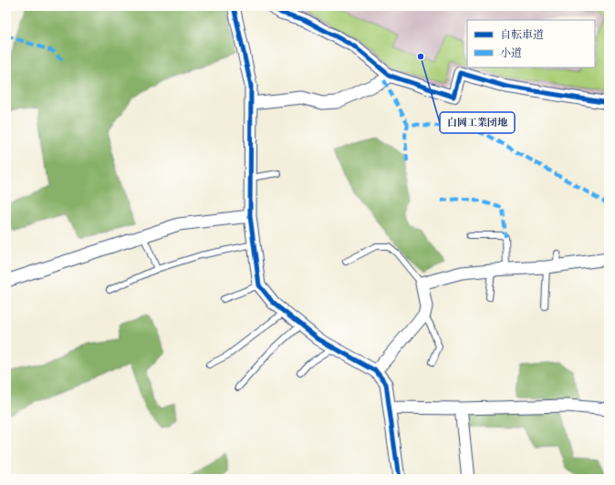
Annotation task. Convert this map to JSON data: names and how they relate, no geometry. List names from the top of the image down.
{
  "places": ["白岡工業団地"],
  "legend": ["自転車道", "小道"]
}
